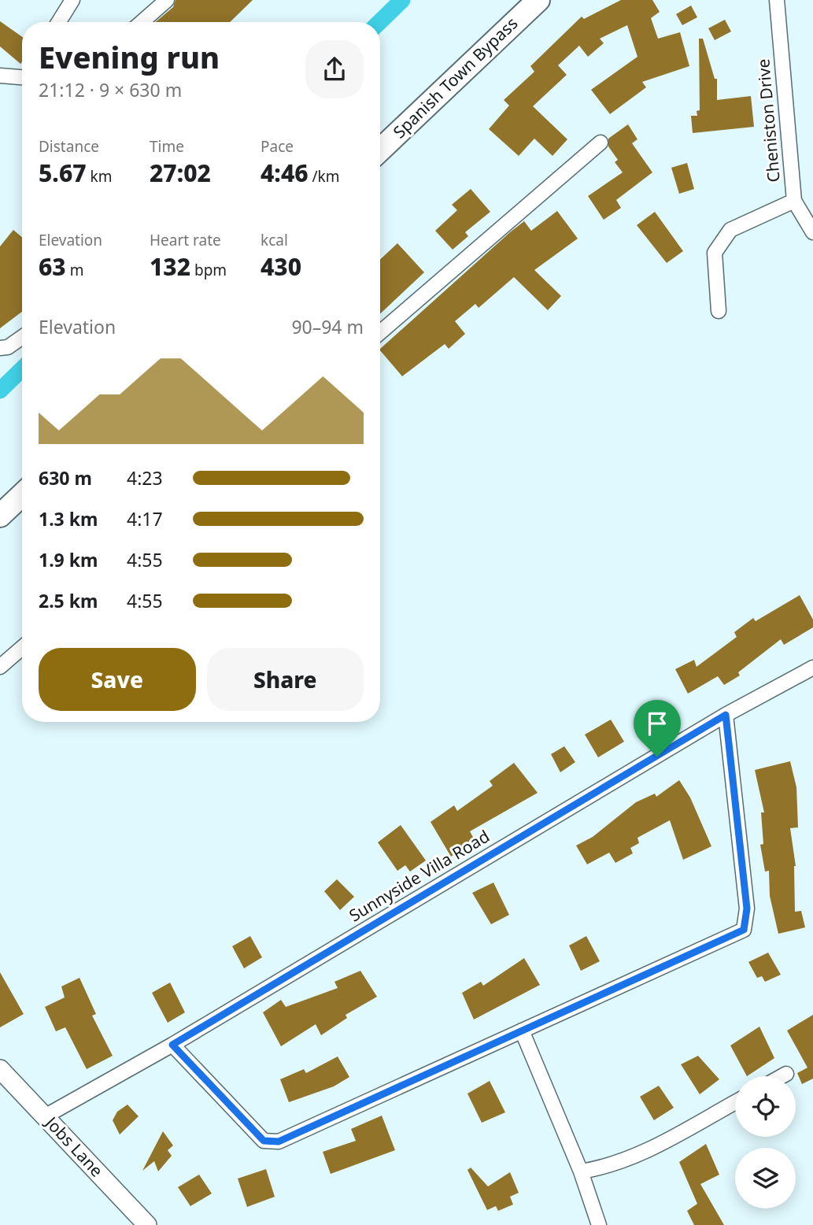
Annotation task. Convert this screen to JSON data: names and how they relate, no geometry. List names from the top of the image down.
{
  "streets": {
    "main road": ["Spanish Town Bypass"],
    "street": ["Cheniston Drive", "Sunnyside Villa Road", "Jobs Lane"]
  },
  "crossings": [
    ["Sunnyside Villa Road", "Jobs Lane"]
  ],
  "page": {
    "heading": ["Evening run", "21:12 · 9 × 630 m"],
    "stats": [
      ["Distance", "5.67 km"],
      ["Time", "27:02"],
      ["Pace", "4:46 /km"],
      ["Elevation", "63 m"],
      ["Heart rate", "132 bpm"],
      ["kcal", "430"]
    ],
    "chart": ["Elevation", "90–94 m"],
    "list": [
      {
        "name": "630 m",
        "note": "4:23"
      },
      {
        "name": "1.3 km",
        "note": "4:17"
      },
      {
        "name": "1.9 km",
        "note": "4:55"
      },
      {
        "name": "2.5 km",
        "note": "4:55"
      }
    ],
    "buttons": ["Save", "Share"]
  }
}
